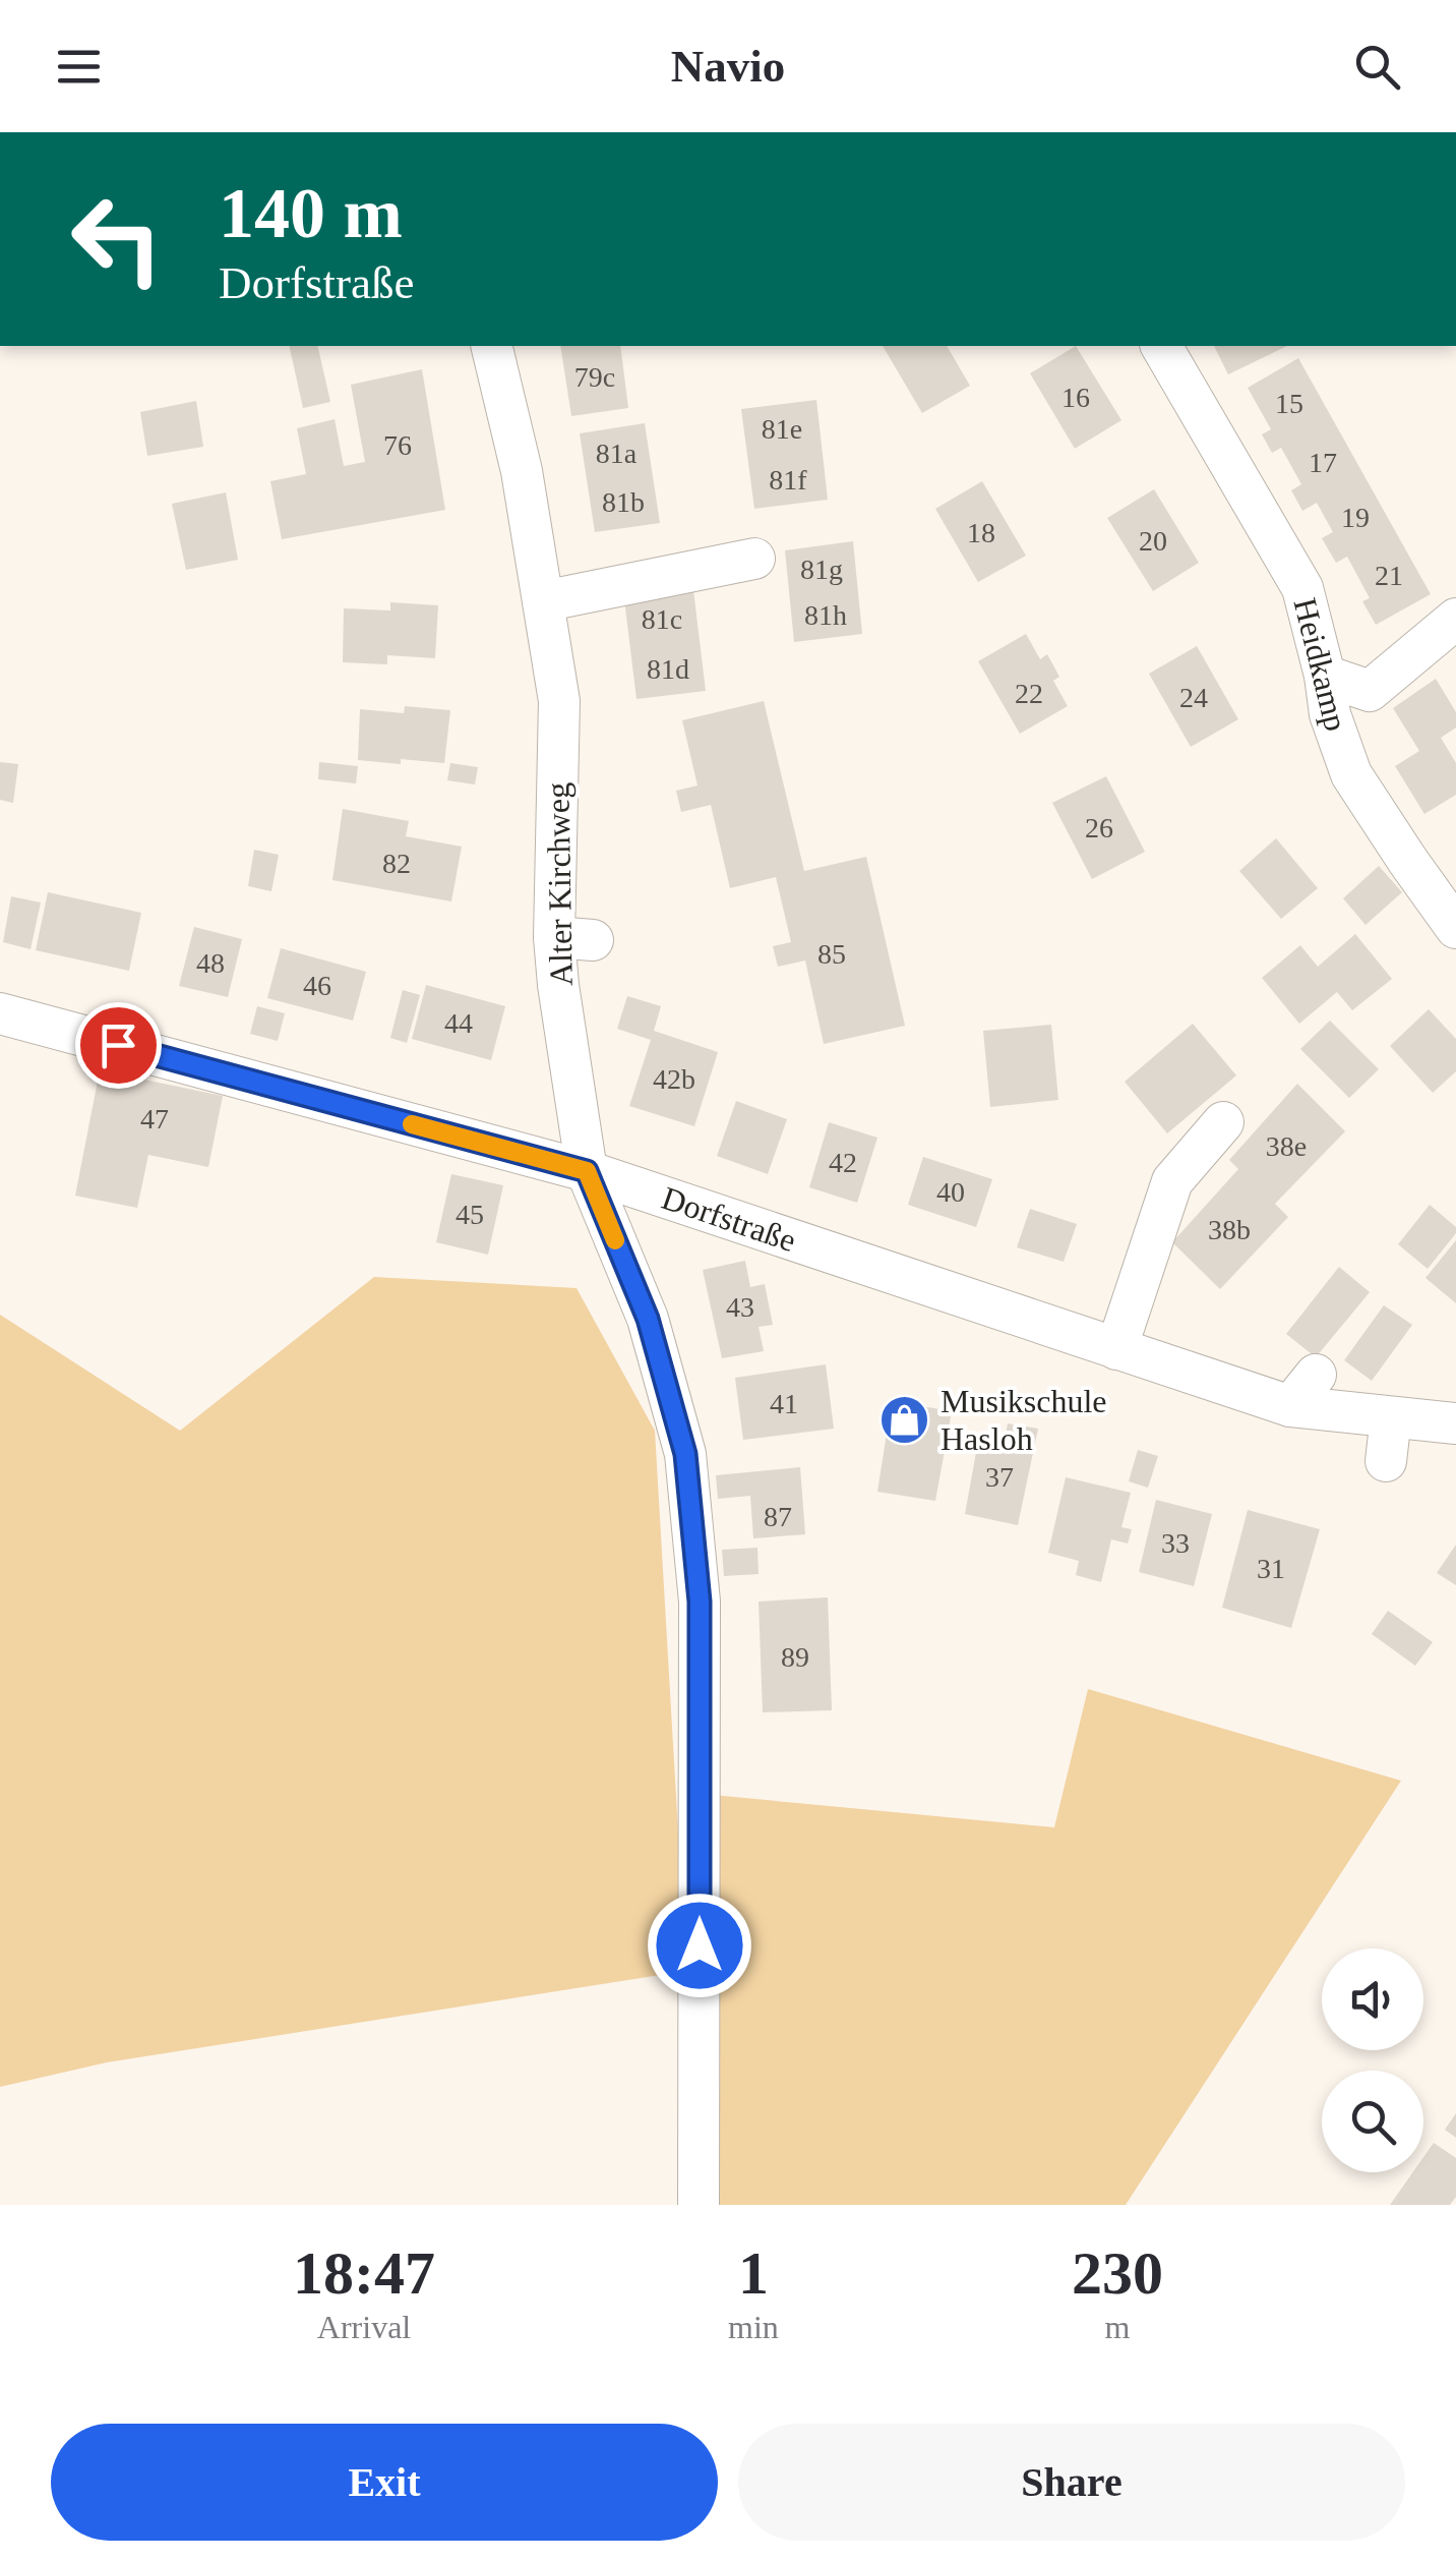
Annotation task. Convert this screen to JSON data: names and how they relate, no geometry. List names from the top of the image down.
{
  "streets": {
    "street": ["Heidkamp", "Alter Kirchweg", "Dorfstraße"]
  },
  "crossings": [
    ["Alter Kirchweg", "Dorfstraße"]
  ],
  "places": {
    "shop": ["Musikschule Hasloh"]
  },
  "house_numbers": [
    "79c",
    "16",
    "15",
    "81e",
    "76",
    "81a",
    "17",
    "81f",
    "81b",
    "19",
    "18",
    "20",
    "81g",
    "21",
    "81h",
    "81c",
    "81d",
    "22",
    "24",
    "26",
    "82",
    "85",
    "48",
    "46",
    "44",
    "42b",
    "47",
    "38e",
    "42",
    "40",
    "45",
    "38b",
    "43",
    "41",
    "37",
    "87",
    "33",
    "31",
    "89"
  ],
  "page": {
    "header": "Navio",
    "turn": ["140 m", "Dorfstraße"],
    "eta": [
      "18:47",
      "Arrival",
      "1",
      "min",
      "230",
      "m"
    ],
    "buttons": ["Exit", "Share"]
  }
}
